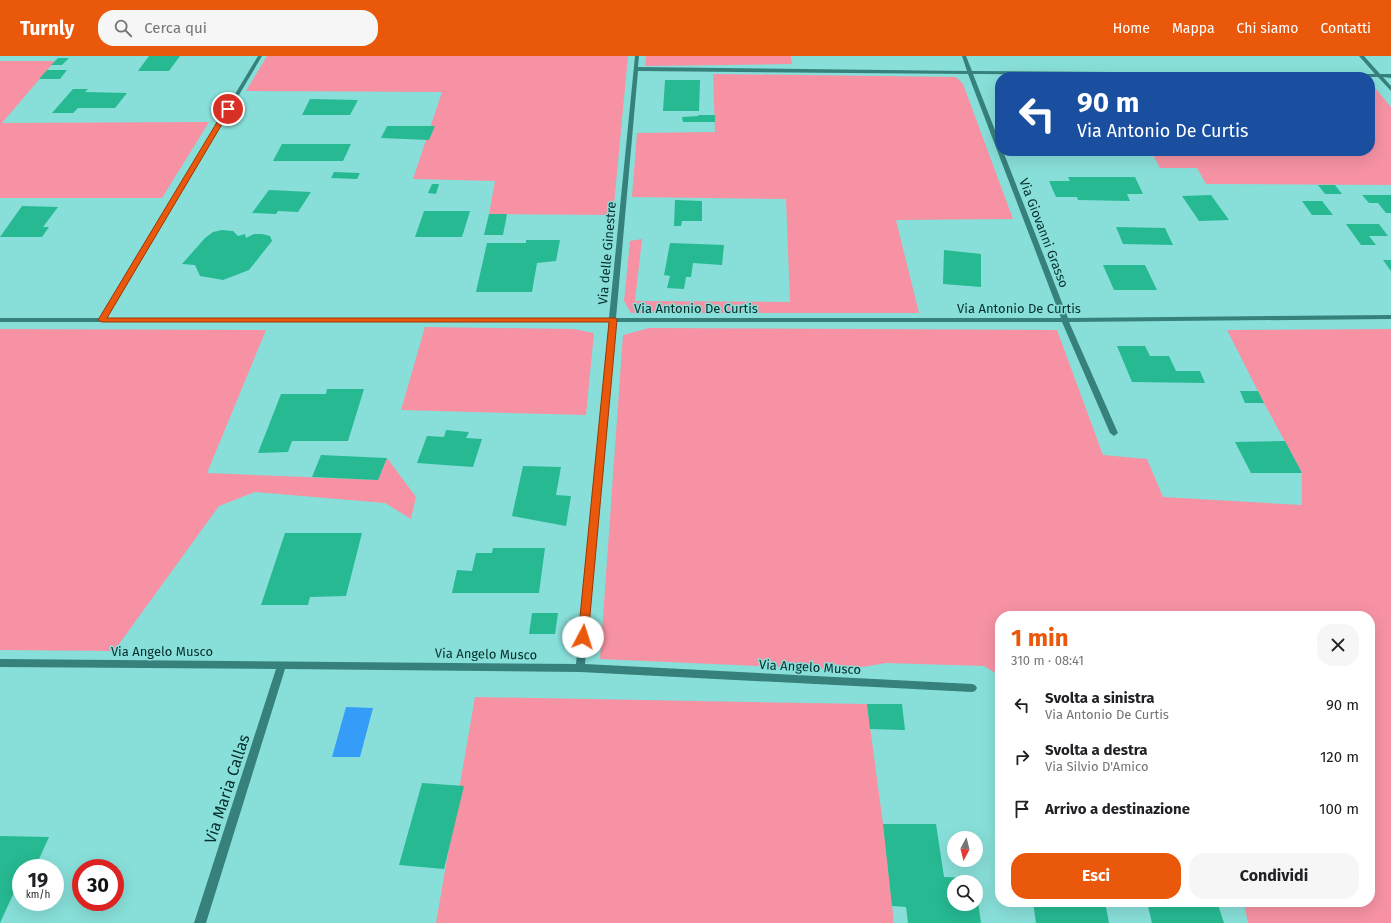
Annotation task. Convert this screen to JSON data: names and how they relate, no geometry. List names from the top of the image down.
{
  "streets": {
    "street": [
      "Via Giovanni Grasso",
      "Via delle Ginestre",
      "Via Antonio De Curtis",
      "Via Angelo Musco",
      "Via Maria Callas"
    ]
  },
  "crossings": [
    ["Via Giovanni Grasso", "Via Antonio De Curtis"],
    ["Via delle Ginestre", "Via Antonio De Curtis"],
    ["Via delle Ginestre", "Via Angelo Musco"],
    ["Via Angelo Musco", "Via Maria Callas"]
  ],
  "north": "bottom",
  "page": {
    "header": "Turnly",
    "search": "Cerca qui",
    "nav": [
      "Home",
      "Mappa",
      "Chi siamo",
      "Contatti"
    ],
    "turn": ["90 m", "Via Antonio De Curtis"],
    "heading": ["1 min", "310 m · 08:41"],
    "list": [
      {
        "name": "Svolta a sinistra",
        "note": "Via Antonio De Curtis",
        "value": "90 m"
      },
      {
        "name": "Svolta a destra",
        "note": "Via Silvio D'Amico",
        "value": "120 m"
      },
      {
        "name": "Arrivo a destinazione",
        "value": "100 m"
      }
    ],
    "buttons": ["Esci", "Condividi"],
    "speed": "19 km/h",
    "limit": "30"
  }
}
